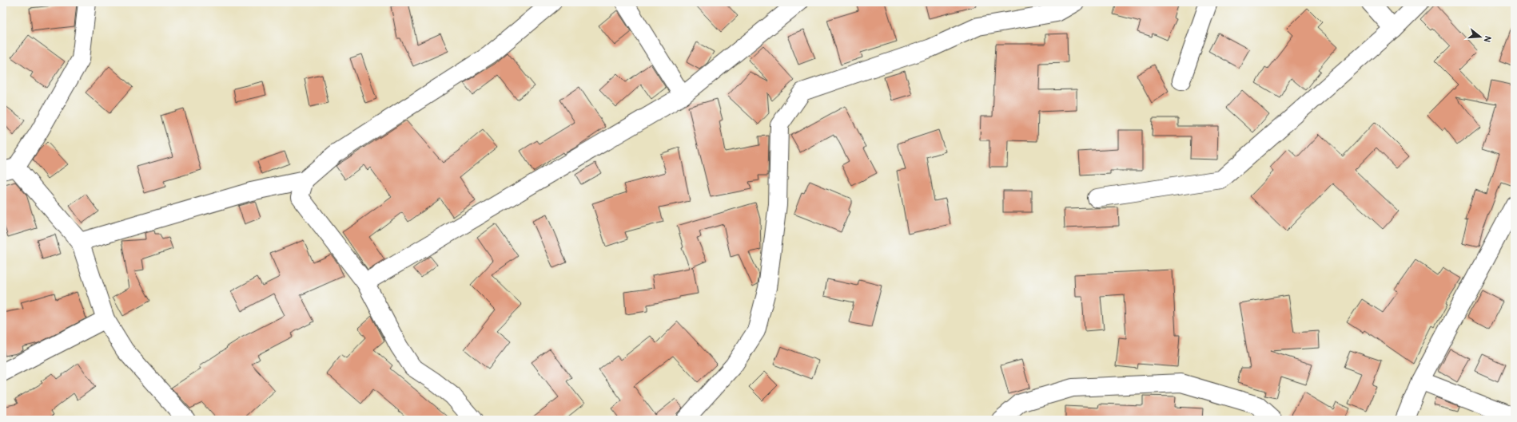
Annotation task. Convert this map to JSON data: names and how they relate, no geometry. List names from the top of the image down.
{
  "north": "right"
}
